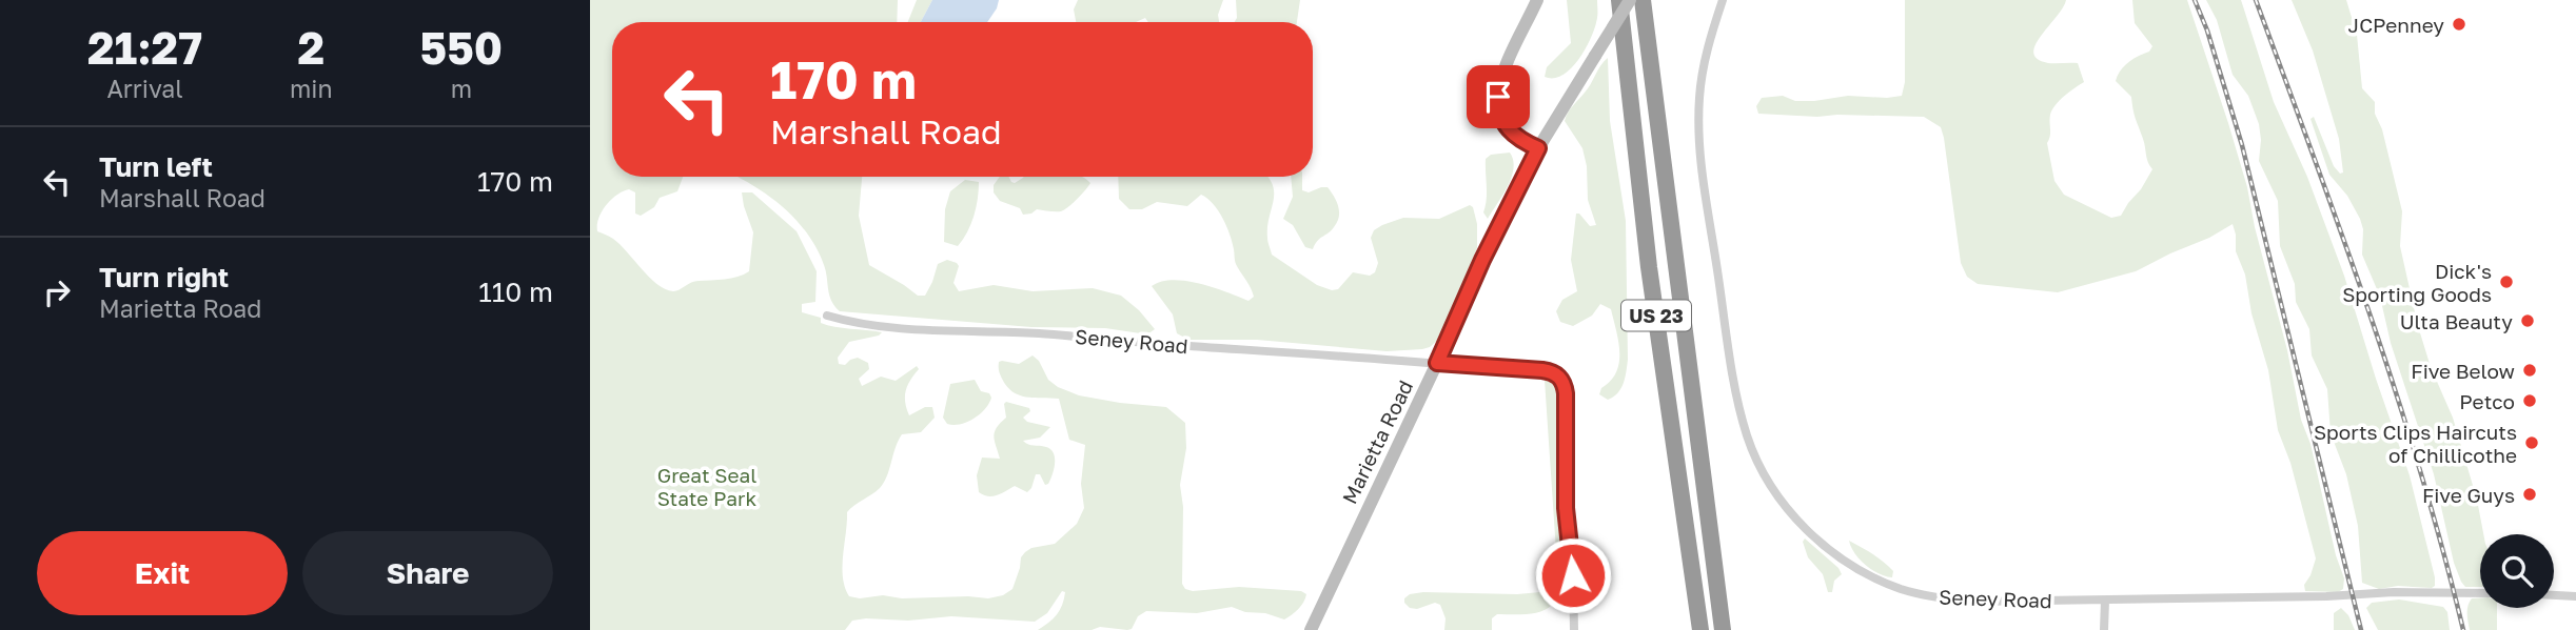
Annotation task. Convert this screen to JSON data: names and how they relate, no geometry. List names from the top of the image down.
{
  "streets": {
    "highway": ["US 23"],
    "street": ["Seney Road", "Marietta Road"]
  },
  "crossings": [
    ["Seney Road", "Marietta Road"]
  ],
  "parks": ["Great Seal State Park"],
  "places": [
    "JCPenney",
    "Dick's Sporting Goods",
    "Ulta Beauty",
    "Five Below",
    "Petco",
    "Sports Clips Haircuts of Chillicothe",
    "Five Guys"
  ],
  "page": {
    "eta": [
      "21:27",
      "Arrival",
      "2",
      "min",
      "550",
      "m"
    ],
    "turn": ["170 m", "Marshall Road"],
    "list": [
      {
        "name": "Turn left",
        "note": "Marshall Road",
        "value": "170 m"
      },
      {
        "name": "Turn right",
        "note": "Marietta Road",
        "value": "110 m"
      }
    ],
    "buttons": ["Exit", "Share"]
  }
}
